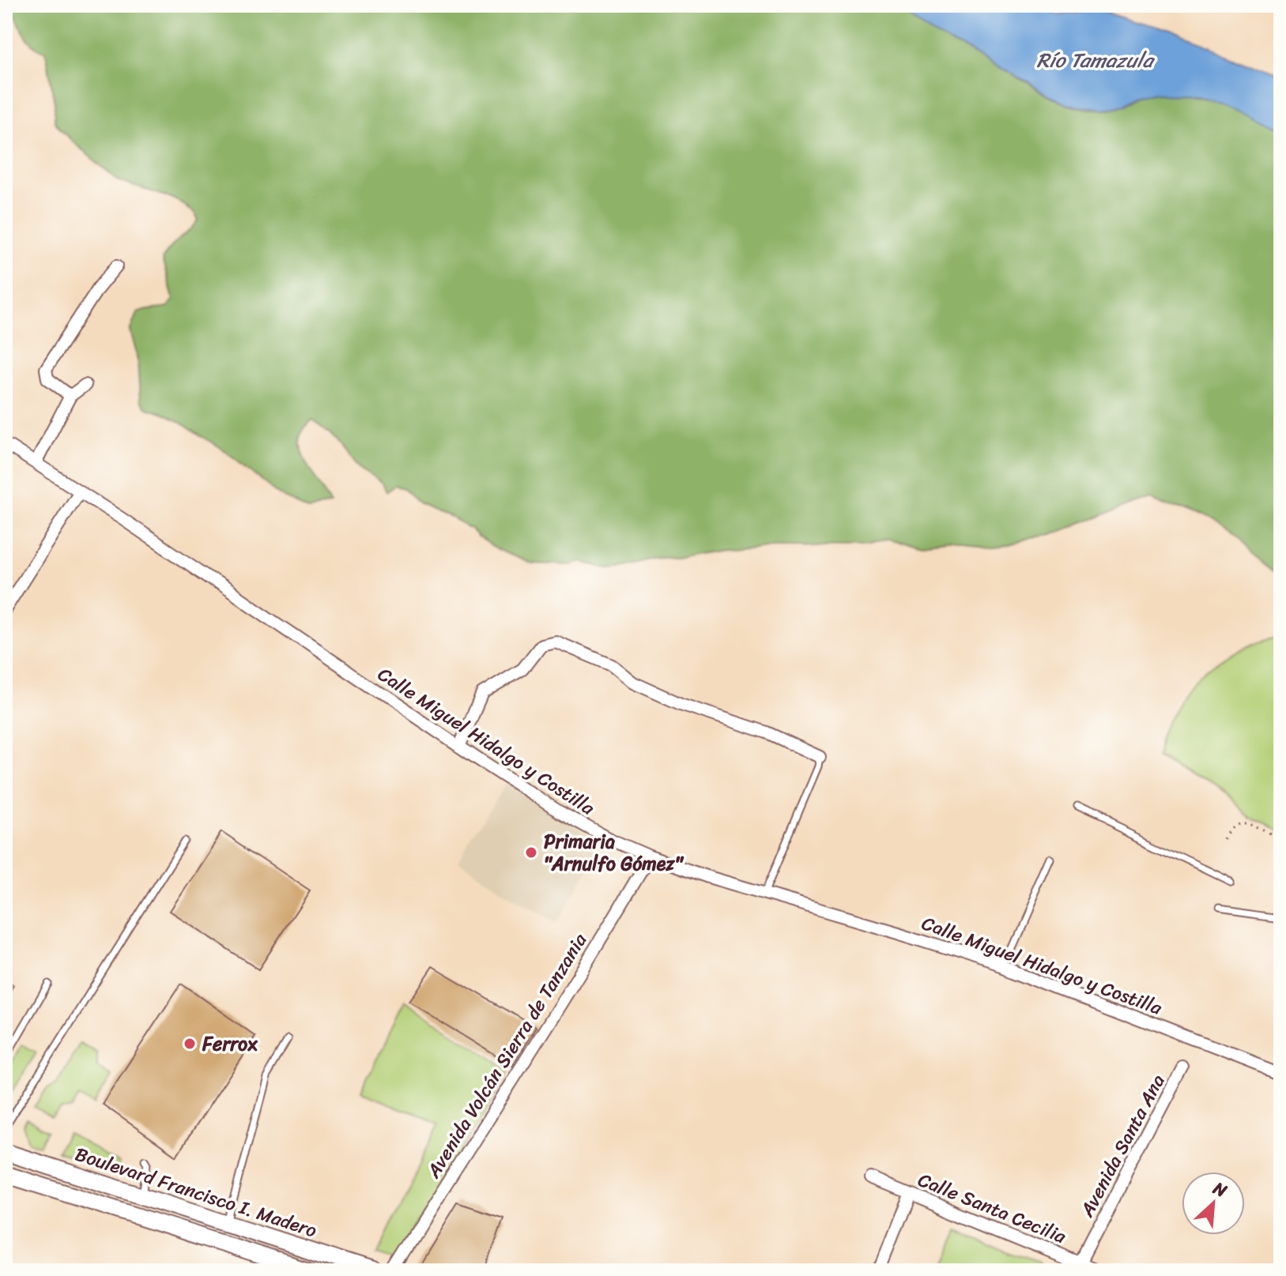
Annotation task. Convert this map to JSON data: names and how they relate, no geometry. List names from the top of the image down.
{
  "streets": {
    "main road": ["Boulevard Francisco I. Madero"],
    "street": [
      "Calle Miguel Hidalgo y Costilla",
      "Avenida Volcán Sierra de Tanzania",
      "Avenida Santa Ana",
      "Calle Santa Cecilia"
    ]
  },
  "crossings": [
    ["Calle Miguel Hidalgo y Costilla", "Avenida Volcán Sierra de Tanzania"],
    ["Avenida Santa Ana", "Calle Santa Cecilia"]
  ],
  "water": ["Río Tamazula"],
  "places": ["Primaria \"Arnulfo Gómez\"", "Ferrox"],
  "north": "top right"
}
